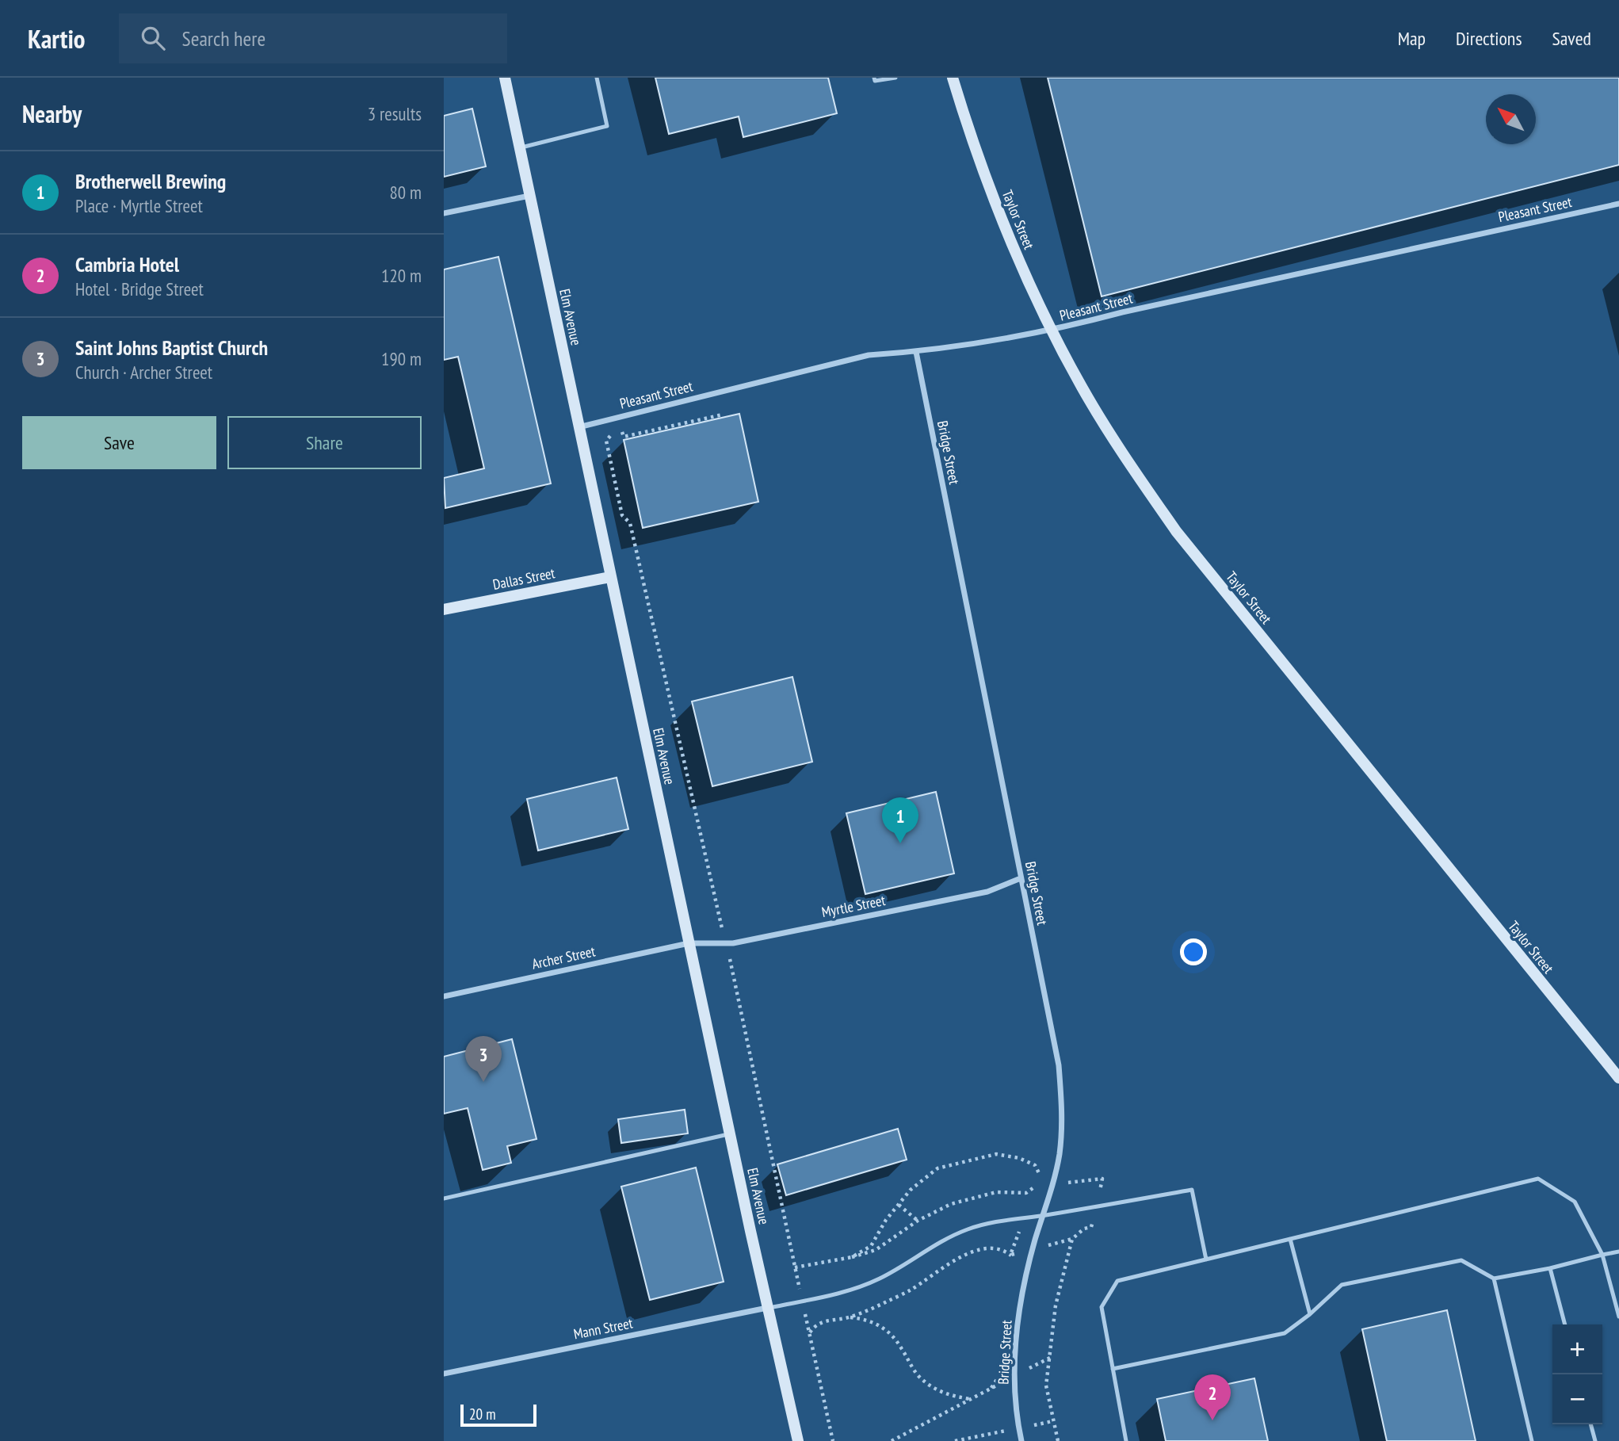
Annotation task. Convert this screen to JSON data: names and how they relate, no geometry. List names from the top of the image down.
{
  "streets": {
    "main road": ["Taylor Street", "Elm Avenue", "Dallas Street"],
    "street": [
      "Pleasant Street",
      "Bridge Street",
      "Myrtle Street",
      "Archer Street",
      "Mann Street"
    ]
  },
  "crossings": [
    ["Pleasant Street", "Taylor Street"],
    ["Pleasant Street", "Elm Avenue"],
    ["Pleasant Street", "Bridge Street"],
    ["Elm Avenue", "Dallas Street"],
    ["Elm Avenue", "Myrtle Street"],
    ["Elm Avenue", "Archer Street"],
    ["Elm Avenue", "Mann Street"],
    ["Bridge Street", "Myrtle Street"],
    ["Myrtle Street", "Archer Street"]
  ],
  "scale_bar": "20 m",
  "north": "top left",
  "page": {
    "header": "Kartio",
    "search": "Search here",
    "nav": ["Map", "Directions", "Saved"],
    "heading": ["Nearby", "3 results"],
    "list": [
      {
        "mark": "1",
        "name": "Brotherwell Brewing",
        "note": "Place · Myrtle Street",
        "value": "80 m"
      },
      {
        "mark": "2",
        "name": "Cambria Hotel",
        "note": "Hotel · Bridge Street",
        "value": "120 m"
      },
      {
        "mark": "3",
        "name": "Saint Johns Baptist Church",
        "note": "Church · Archer Street",
        "value": "190 m"
      }
    ],
    "buttons": ["Save", "Share"],
    "pins": ["1", "3", "2"],
    "map_buttons": ["+", "−"],
    "scale": "20 m"
  }
}
